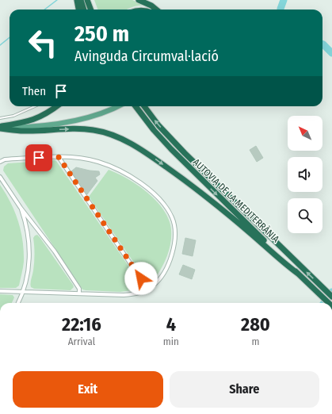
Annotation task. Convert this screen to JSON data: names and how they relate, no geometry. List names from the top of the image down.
{
  "streets": {
    "highway": ["AUTOVIA DE LA MEDITERRÀNIA"]
  },
  "north": "top left",
  "page": {
    "turn": ["250 m", "Avinguda Circumval·lació"],
    "then": "Then",
    "eta": [
      "22:16",
      "Arrival",
      "4",
      "min",
      "280",
      "m"
    ],
    "buttons": ["Exit", "Share"]
  }
}
